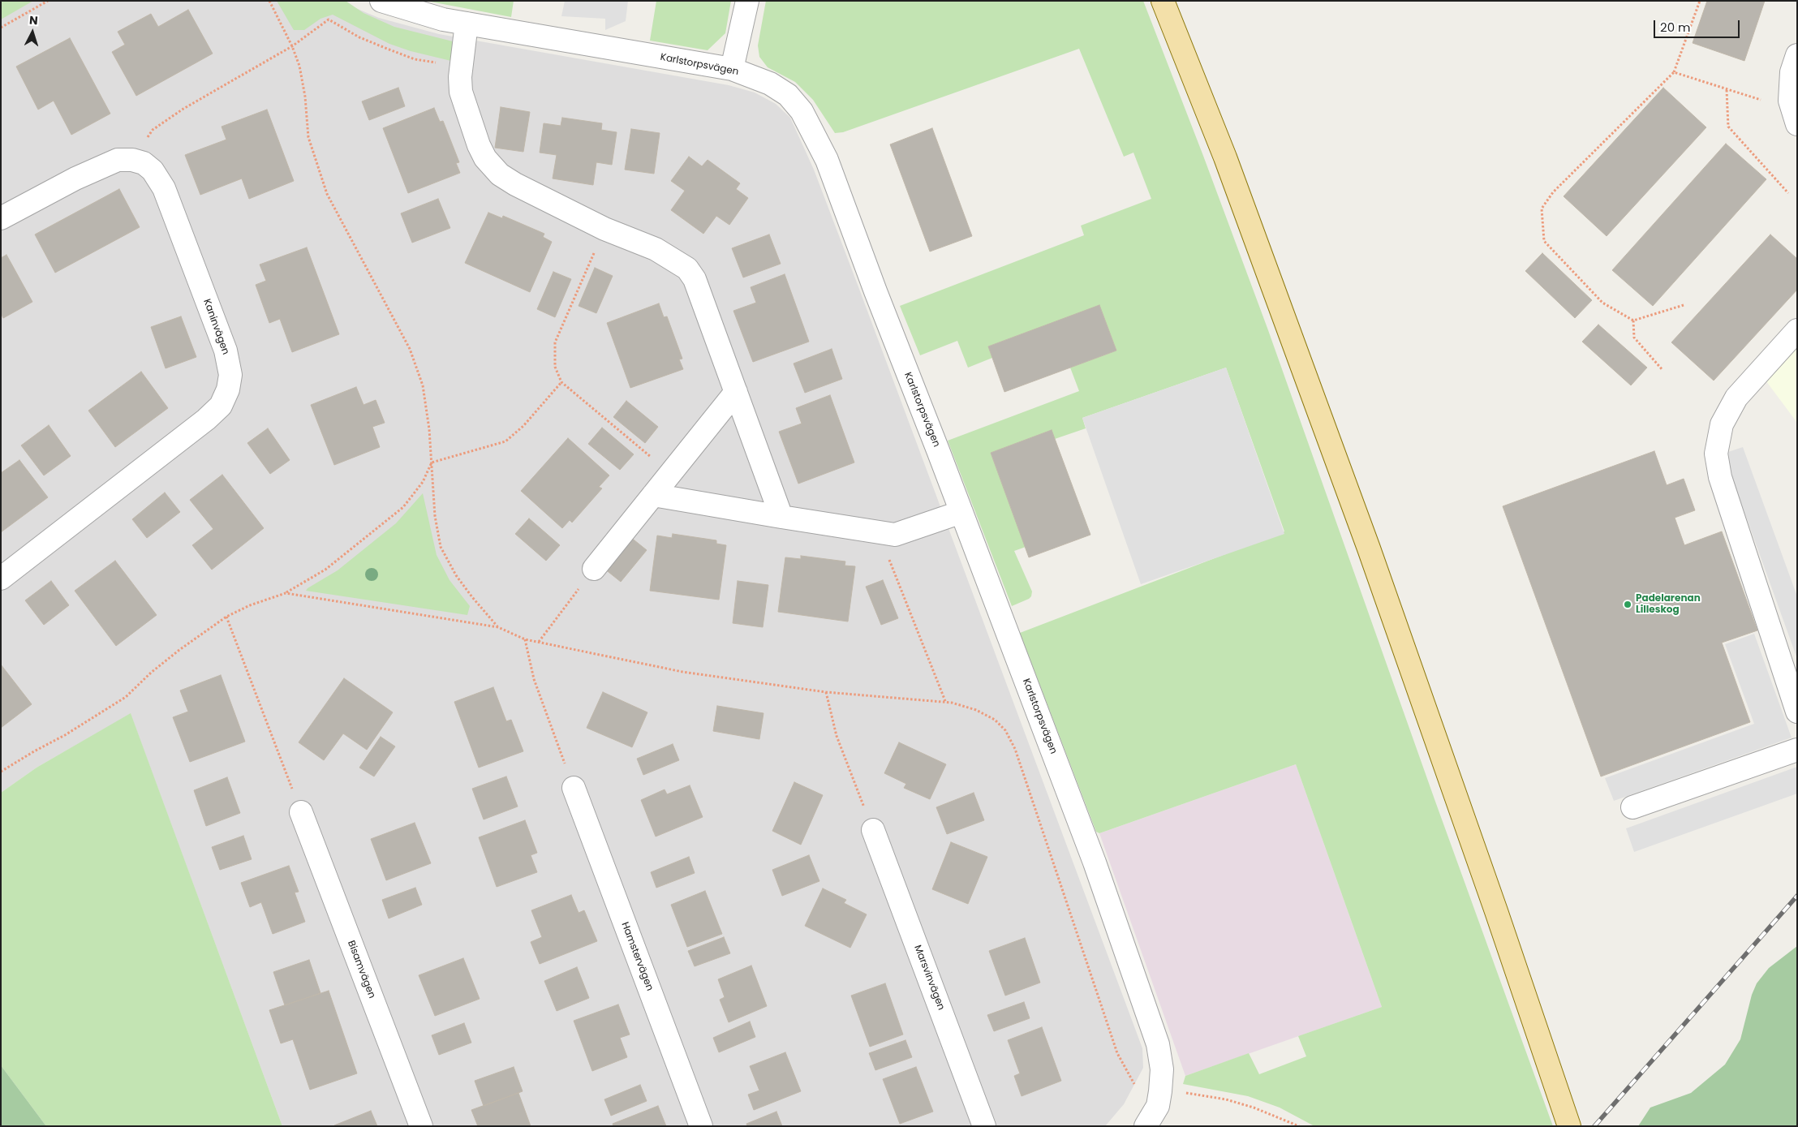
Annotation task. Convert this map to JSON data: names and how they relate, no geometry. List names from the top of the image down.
{
  "streets": {
    "street": [
      "Karlstorpsvägen",
      "Kaninvägen",
      "Hamstervägen",
      "Bisamvägen",
      "Marsvinvägen"
    ]
  },
  "places": ["Padelarenan Lilleskog"],
  "scale_bar": "20 m",
  "north": "top"
}
